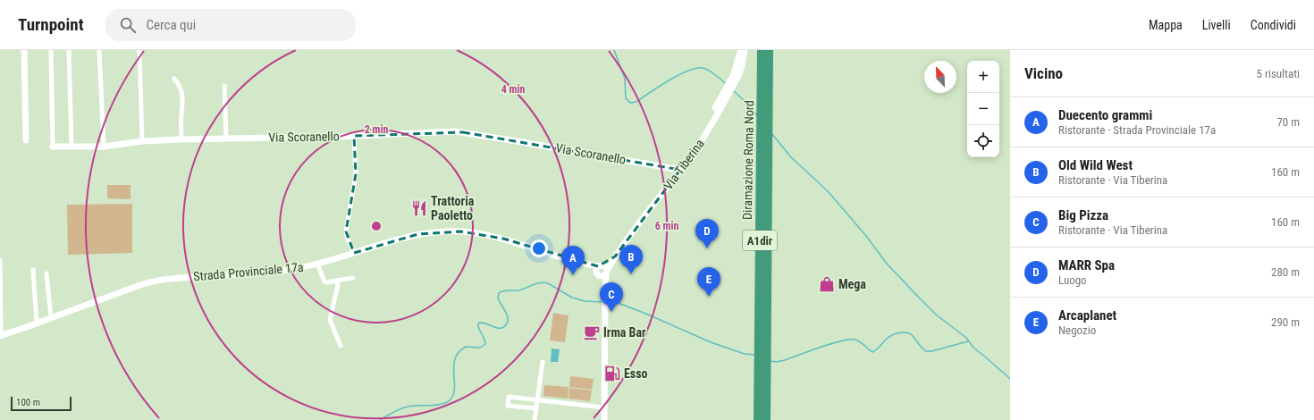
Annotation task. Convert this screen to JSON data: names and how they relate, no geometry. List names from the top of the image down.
{
  "streets": {
    "highway": ["Diramazione Roma Nord", "A1dir"],
    "main road": ["Via Scoranello", "Via Tiberina", "Strada Provinciale 17a"]
  },
  "crossings": [
    ["Via Scoranello", "Via Tiberina"],
    ["Via Tiberina", "Strada Provinciale 17a"]
  ],
  "places": {
    "restaurant": ["Trattoria Paoletto"],
    "shop": ["Mega"],
    "cafe": ["Irma Bar"],
    "fuel station": ["Esso"]
  },
  "scale_bar": "100 m",
  "north": "top left",
  "page": {
    "header": "Turnpoint",
    "search": "Cerca qui",
    "nav": ["Mappa", "Livelli", "Condividi"],
    "heading": ["Vicino", "5 risultati"],
    "map_buttons": ["+", "−"],
    "list": [
      {
        "mark": "A",
        "name": "Duecento grammi",
        "note": "Ristorante · Strada Provinciale 17a",
        "value": "70 m"
      },
      {
        "mark": "B",
        "name": "Old Wild West",
        "note": "Ristorante · Via Tiberina",
        "value": "160 m"
      },
      {
        "mark": "C",
        "name": "Big Pizza",
        "note": "Ristorante · Via Tiberina",
        "value": "160 m"
      },
      {
        "mark": "D",
        "name": "MARR Spa",
        "note": "Luogo",
        "value": "280 m"
      },
      {
        "mark": "E",
        "name": "Arcaplanet",
        "note": "Negozio",
        "value": "290 m"
      }
    ],
    "pins": [
      "D",
      "B",
      "A",
      "E",
      "C"
    ],
    "scale": "100 m"
  },
  "rings": ["4 min", "2 min", "6 min"]
}
